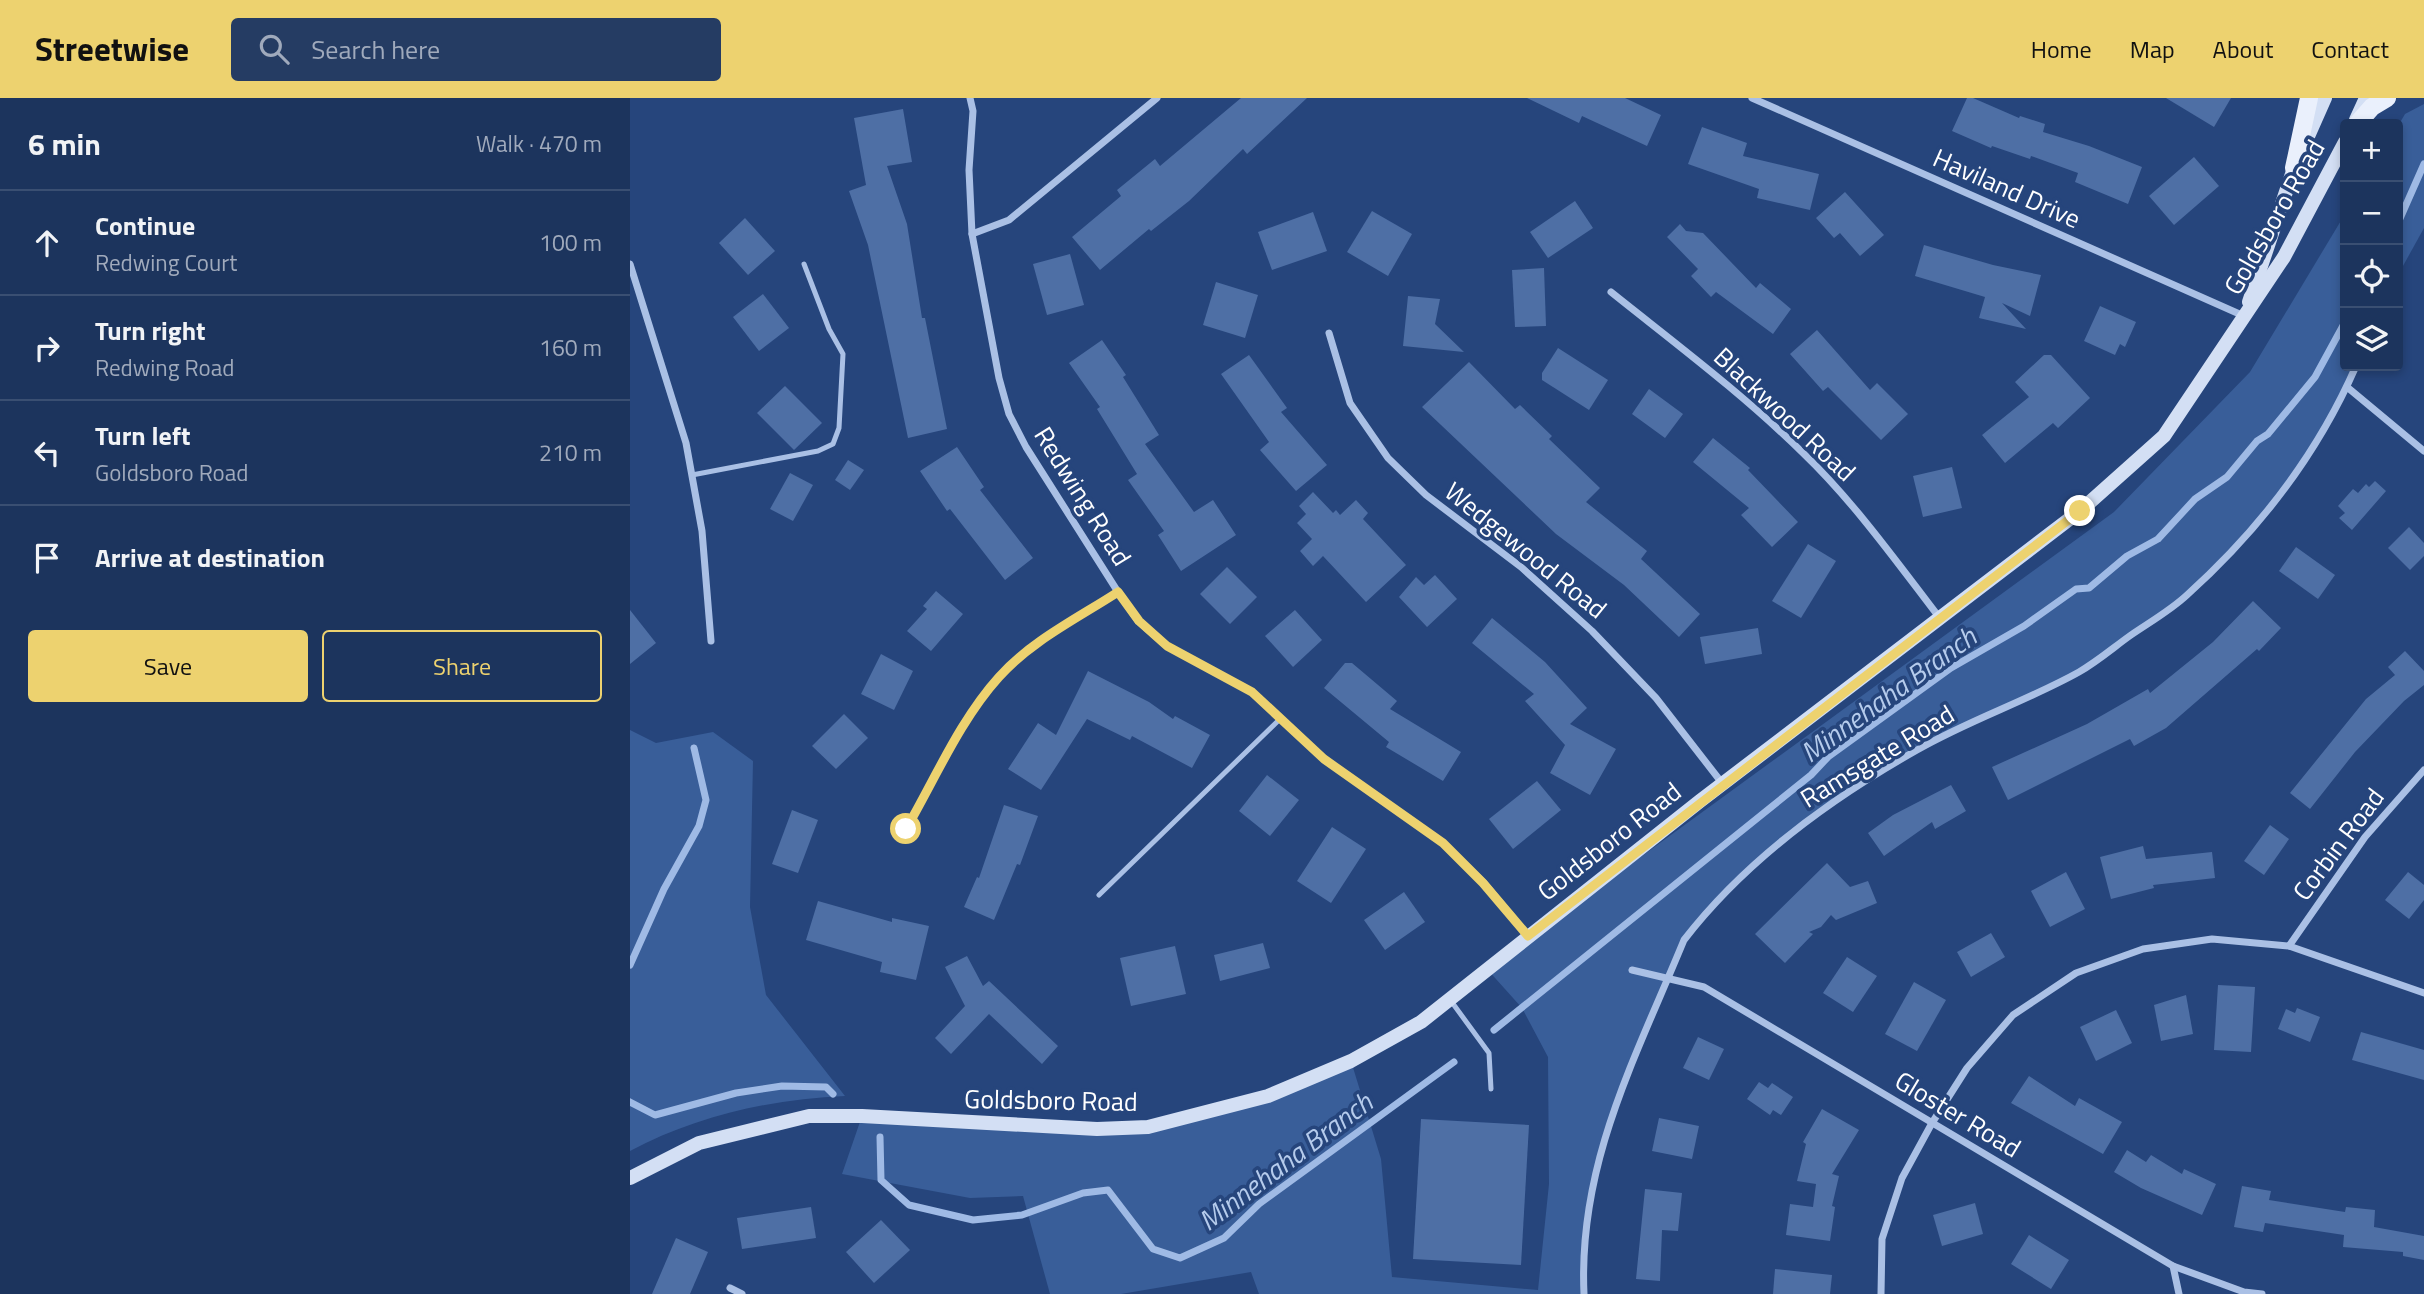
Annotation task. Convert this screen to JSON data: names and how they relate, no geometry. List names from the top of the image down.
{
  "streets": {
    "main road": ["Goldsboro Road"],
    "street": [
      "Haviland Drive",
      "Blackwood Road",
      "Redwing Road",
      "Wedgewood Road",
      "Ramsgate Road",
      "Corbin Road",
      "Gloster Road"
    ]
  },
  "crossings": [
    ["Haviland Drive", "Goldsboro Road"],
    ["Goldsboro Road", "Blackwood Road"],
    ["Goldsboro Road", "Redwing Road"],
    ["Goldsboro Road", "Wedgewood Road"],
    ["Ramsgate Road", "Gloster Road"]
  ],
  "water": ["Minnehaha Branch"],
  "page": {
    "header": "Streetwise",
    "search": "Search here",
    "nav": [
      "Home",
      "Map",
      "About",
      "Contact"
    ],
    "heading": ["6 min", "Walk · 470 m"],
    "map_buttons": ["+", "−"],
    "list": [
      ["Continue", "Redwing Court", "100 m"],
      ["Turn right", "Redwing Road", "160 m"],
      ["Turn left", "Goldsboro Road", "210 m"],
      "Arrive at destination"
    ],
    "buttons": ["Save", "Share"]
  }
}
